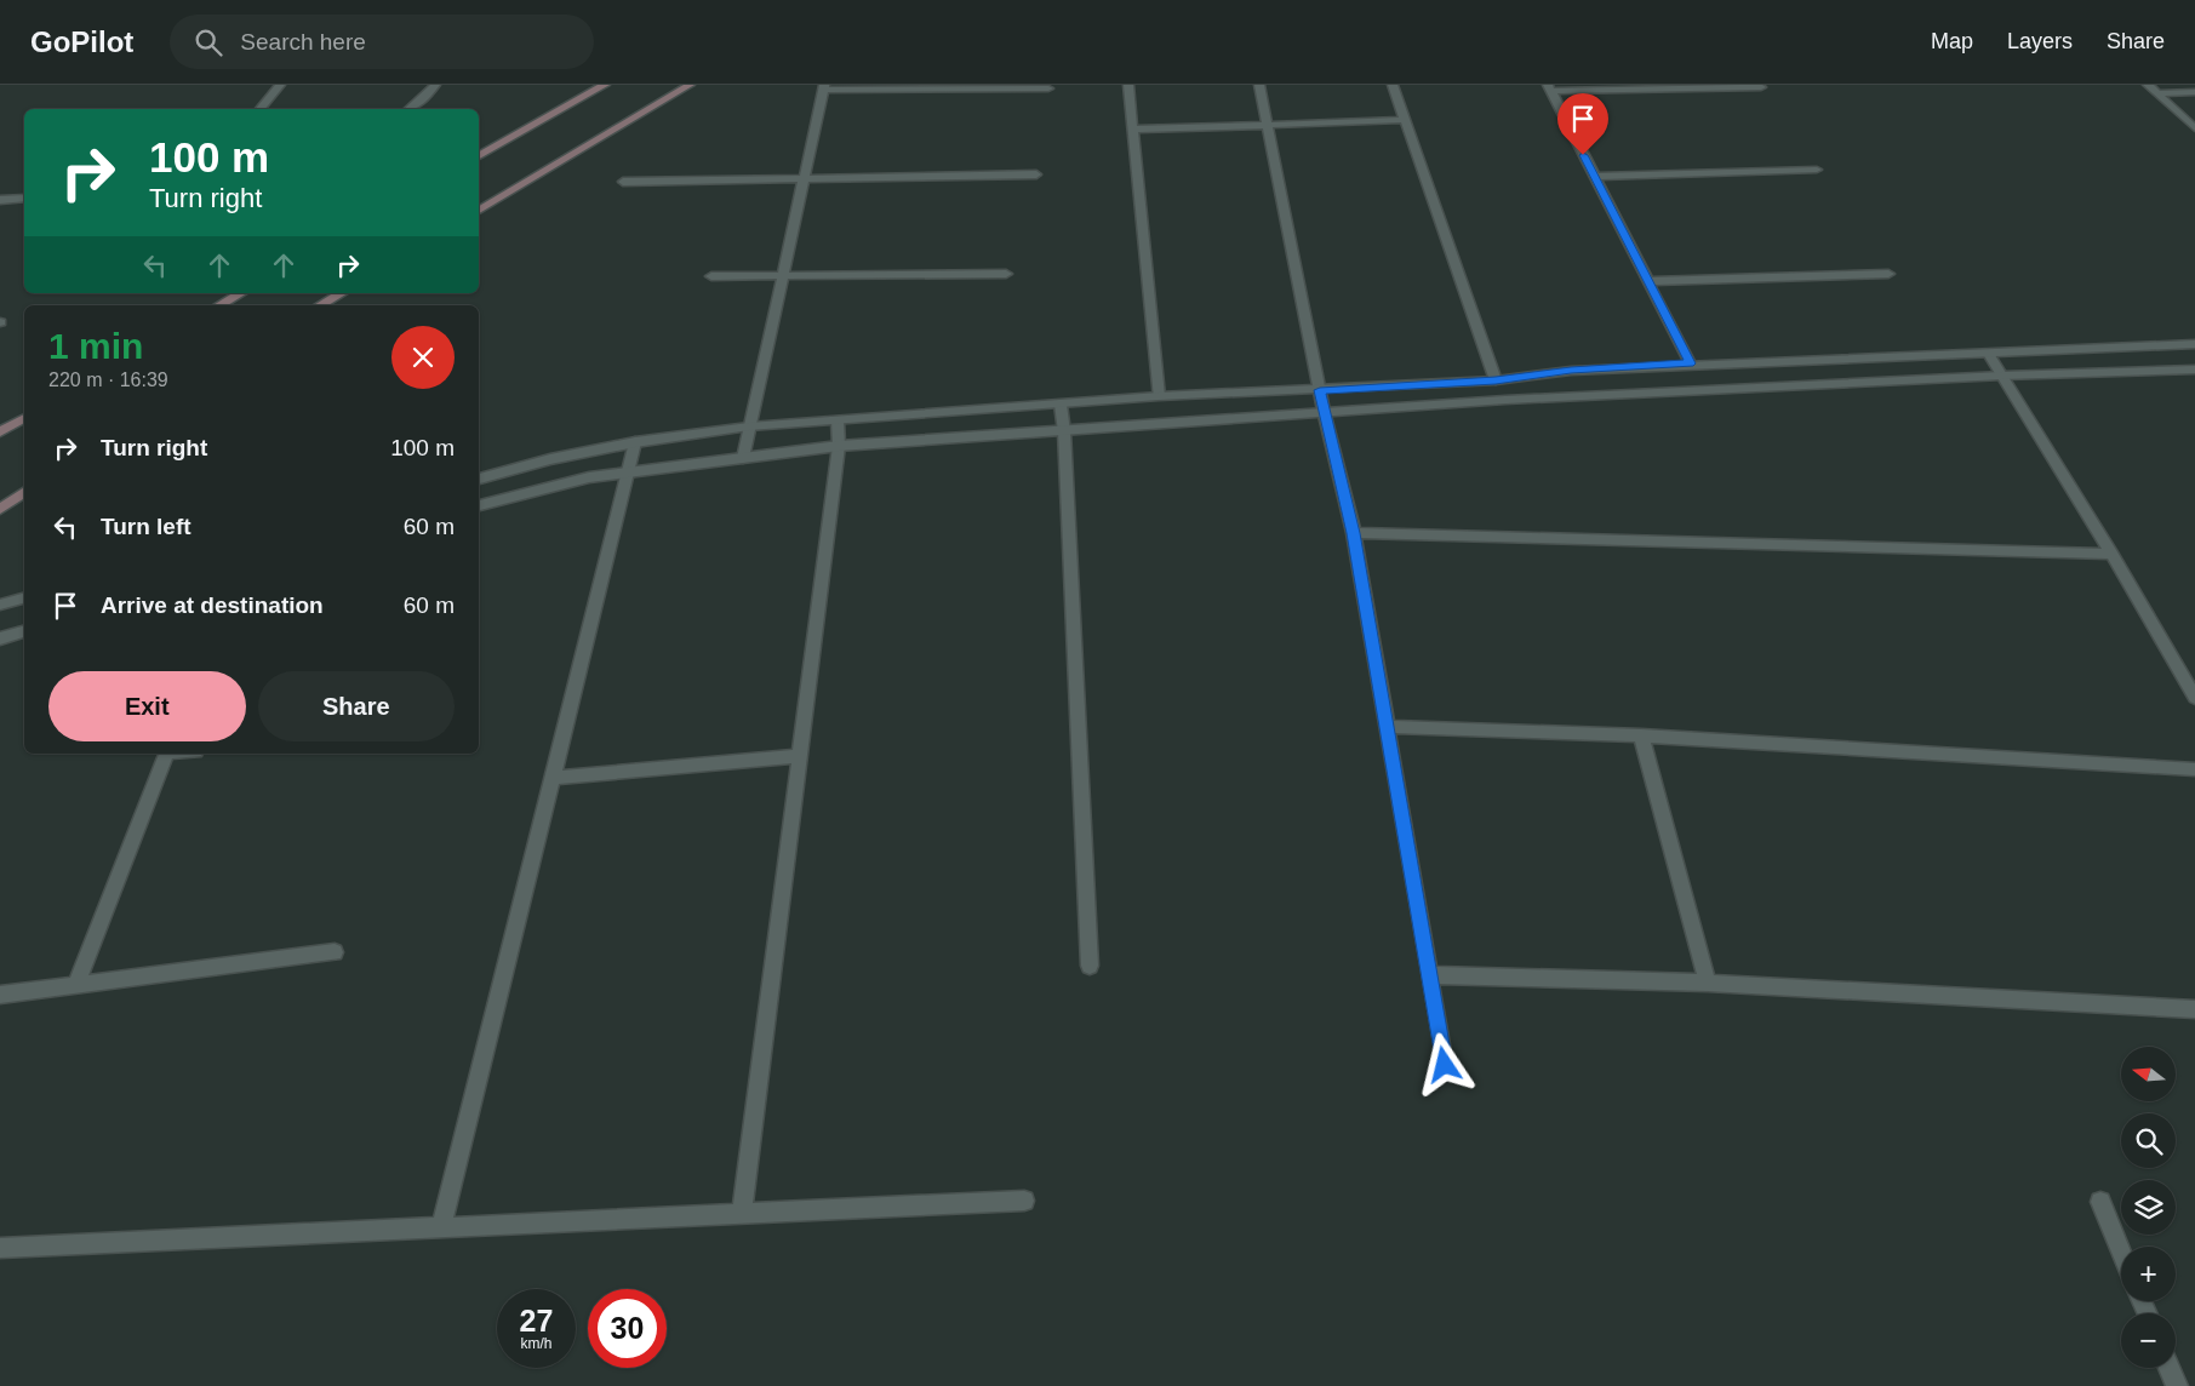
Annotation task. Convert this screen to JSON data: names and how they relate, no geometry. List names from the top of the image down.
{
  "north": "left",
  "page": {
    "header": "GoPilot",
    "search": "Search here",
    "nav": ["Map", "Layers", "Share"],
    "turn": ["100 m", "Turn right"],
    "heading": ["1 min", "220 m · 16:39"],
    "list": [
      {
        "name": "Turn right",
        "value": "100 m"
      },
      {
        "name": "Turn left",
        "value": "60 m"
      },
      {
        "name": "Arrive at destination",
        "value": "60 m"
      }
    ],
    "buttons": ["Exit", "Share"],
    "map_buttons": ["+", "−"],
    "speed": "27 km/h",
    "limit": "30"
  }
}
